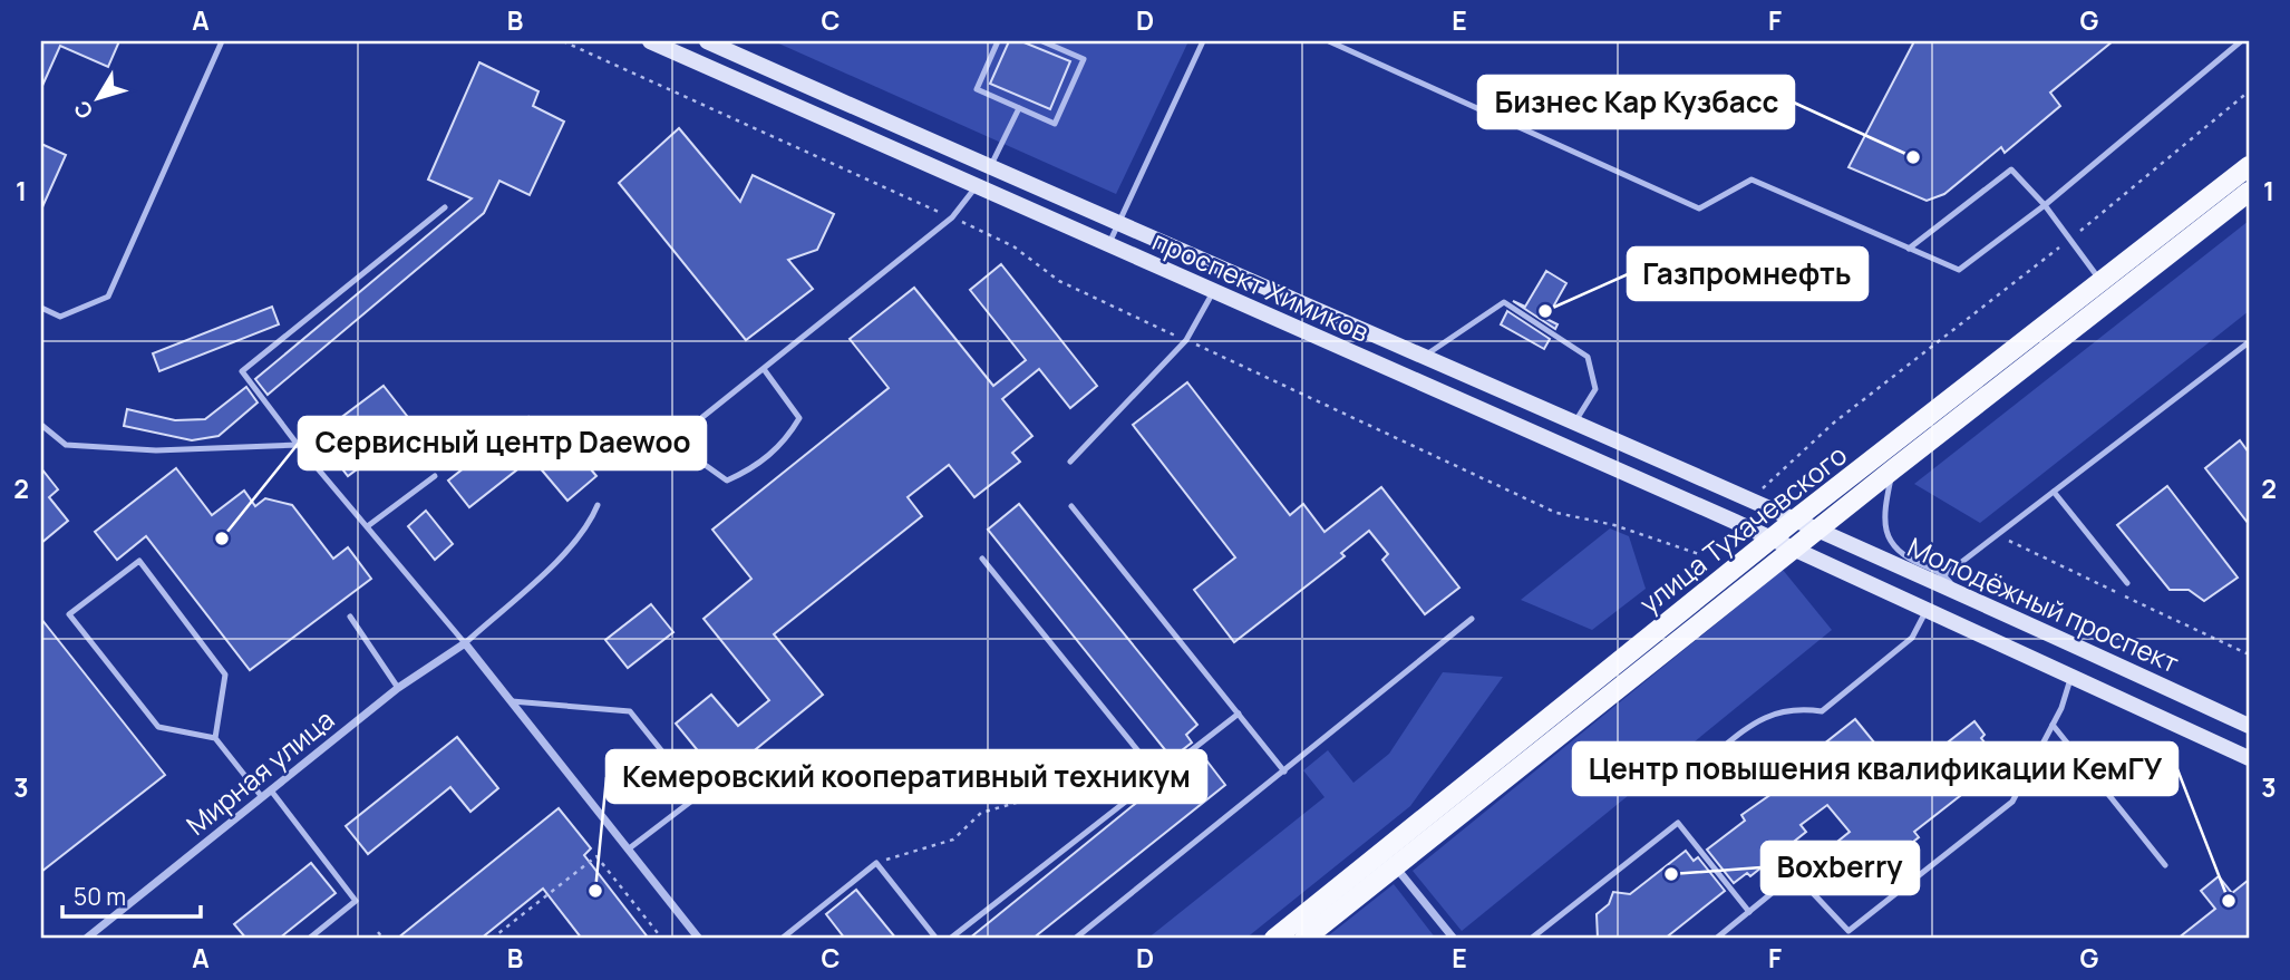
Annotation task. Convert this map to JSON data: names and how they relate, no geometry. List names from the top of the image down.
{
  "streets": {
    "main road": ["проспект Химиков", "улица Тухачевского", "Молодёжный проспект"],
    "street": ["Мирная улица"]
  },
  "crossings": [
    ["проспект Химиков", "улица Тухачевского"],
    ["проспект Химиков", "Молодёжный проспект"],
    ["улица Тухачевского", "Молодёжный проспект"]
  ],
  "places": [
    "Бизнес Кар Кузбасс",
    "Газпромнефть",
    "Сервисный центр Daewoo",
    "Boxberry",
    "Кемеровский кооперативный техникум",
    "Центр повышения квалификации КемГУ"
  ],
  "scale_bar": "50 m",
  "north": "bottom left",
  "grid": {
    "columns": [
      "A",
      "B",
      "C",
      "D",
      "E",
      "F",
      "G"
    ],
    "rows": ["1", "2", "3"]
  }
}
